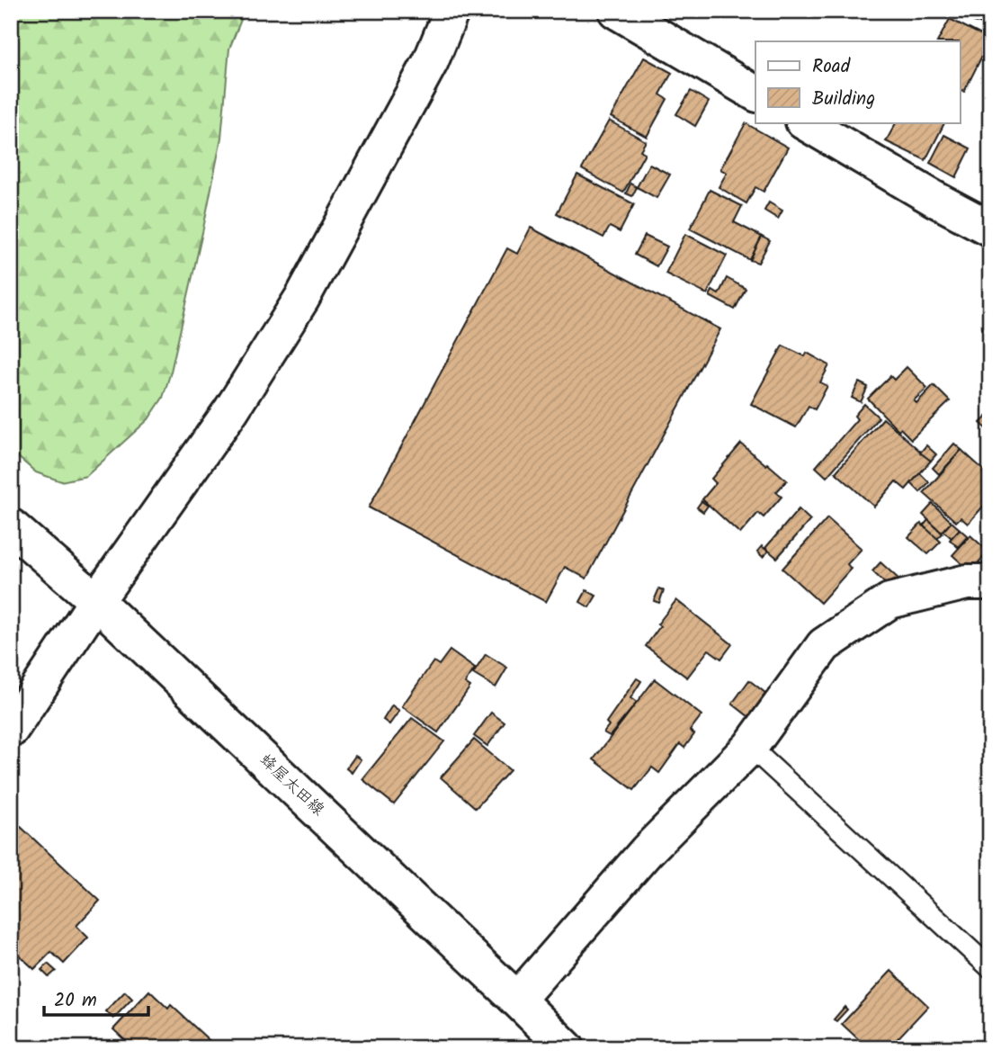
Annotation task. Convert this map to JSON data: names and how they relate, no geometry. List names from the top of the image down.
{
  "streets": {
    "street": ["蜂屋太田線"]
  },
  "legend": ["Road", "Building"],
  "scale_bar": "20 m"
}
